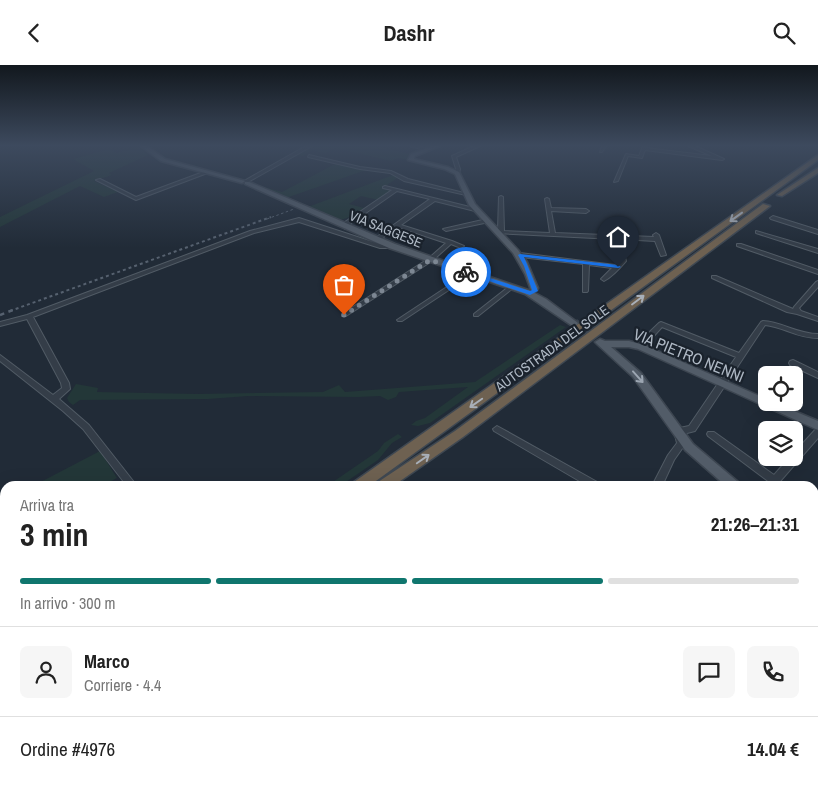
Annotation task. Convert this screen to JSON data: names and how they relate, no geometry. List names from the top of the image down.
{
  "streets": {
    "highway": ["AUTOSTRADA DEL SOLE"],
    "main road": ["VIA SAGGESE", "VIA PIETRO NENNI"]
  },
  "page": {
    "header": "Dashr",
    "heading": ["3 min", "Arriva tra", "21:26–21:31"],
    "panel": [
      "Marco",
      "Corriere · 4.4",
      "Ordine #4976",
      "14.04 €"
    ],
    "bar": "In arrivo · 300 m"
  }
}
